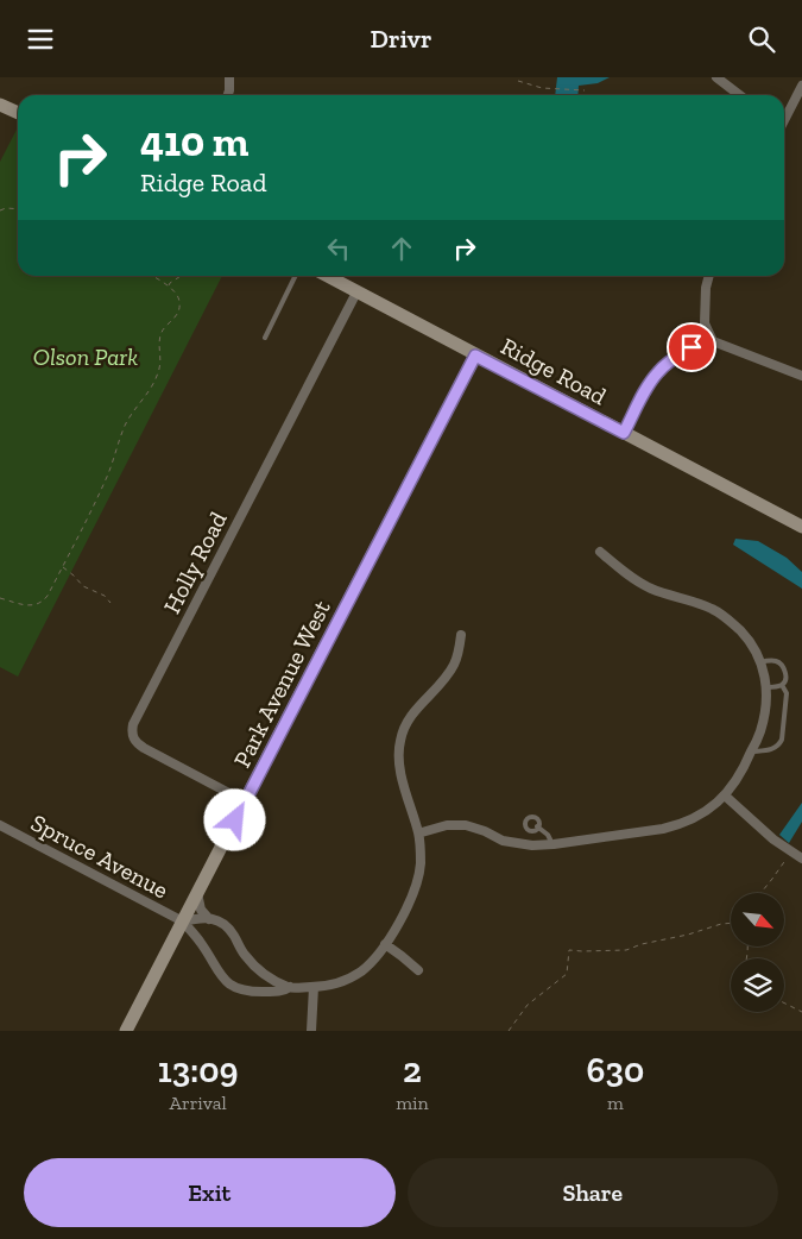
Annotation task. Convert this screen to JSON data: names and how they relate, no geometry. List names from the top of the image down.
{
  "streets": {
    "street": [
      "Ridge Road",
      "Holly Road",
      "Park Avenue West",
      "Spruce Avenue"
    ]
  },
  "crossings": [
    ["Ridge Road", "Holly Road"],
    ["Ridge Road", "Park Avenue West"],
    ["Holly Road", "Park Avenue West"],
    ["Park Avenue West", "Spruce Avenue"]
  ],
  "parks": ["Olson Park"],
  "north": "bottom right",
  "page": {
    "header": "Drivr",
    "turn": ["410 m", "Ridge Road"],
    "eta": [
      "13:09",
      "Arrival",
      "2",
      "min",
      "630",
      "m"
    ],
    "buttons": ["Exit", "Share"]
  }
}
